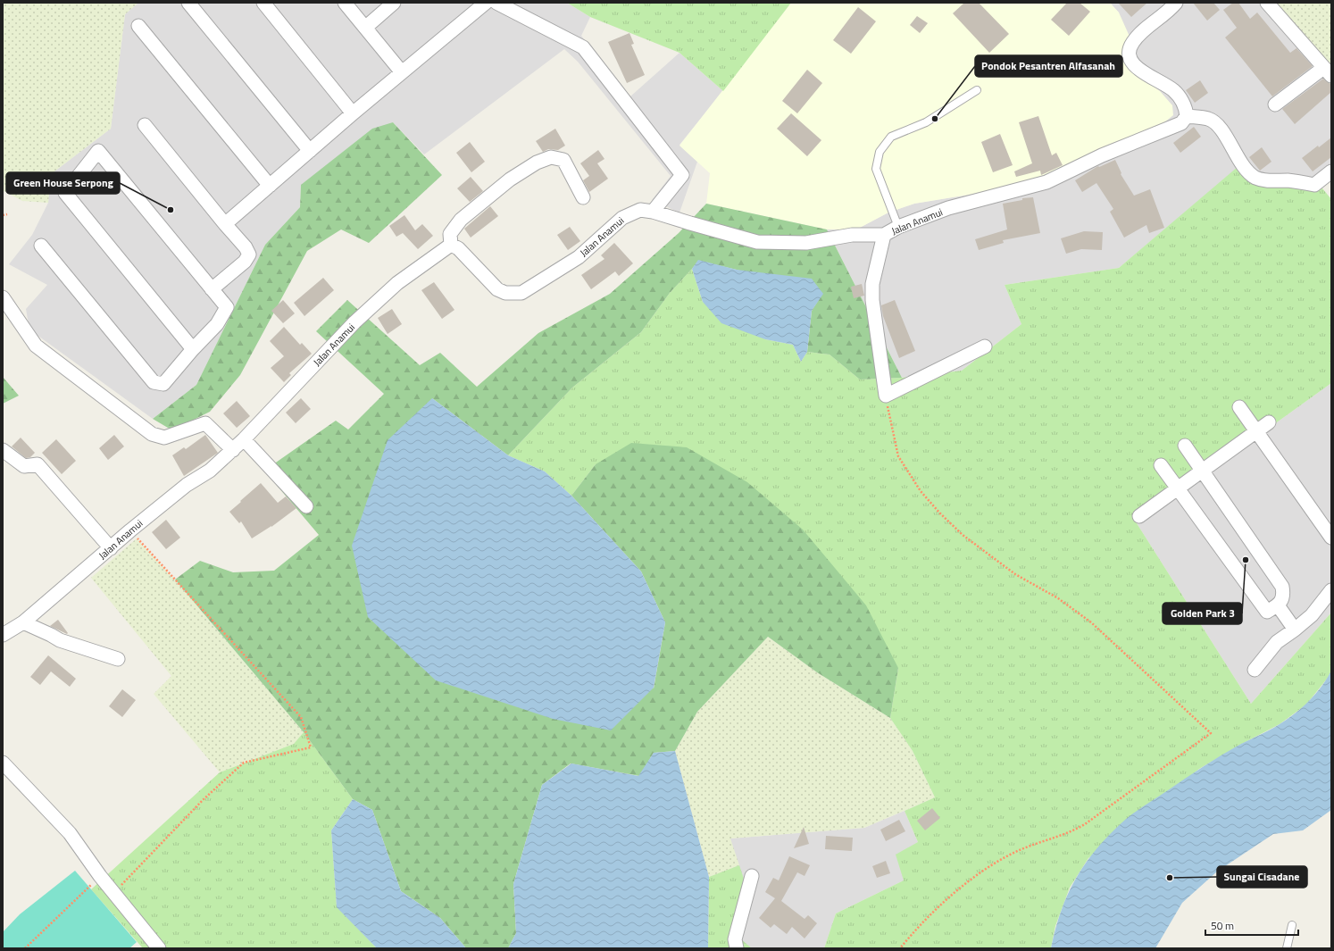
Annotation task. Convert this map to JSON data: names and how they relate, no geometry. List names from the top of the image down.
{
  "streets": {
    "street": ["Jalan Anamui"]
  },
  "places": [
    "Pondok Pesantren Alfasanah",
    "Green House Serpong",
    "Golden Park 3",
    "Sungai Cisadane"
  ],
  "scale_bar": "50 m"
}
